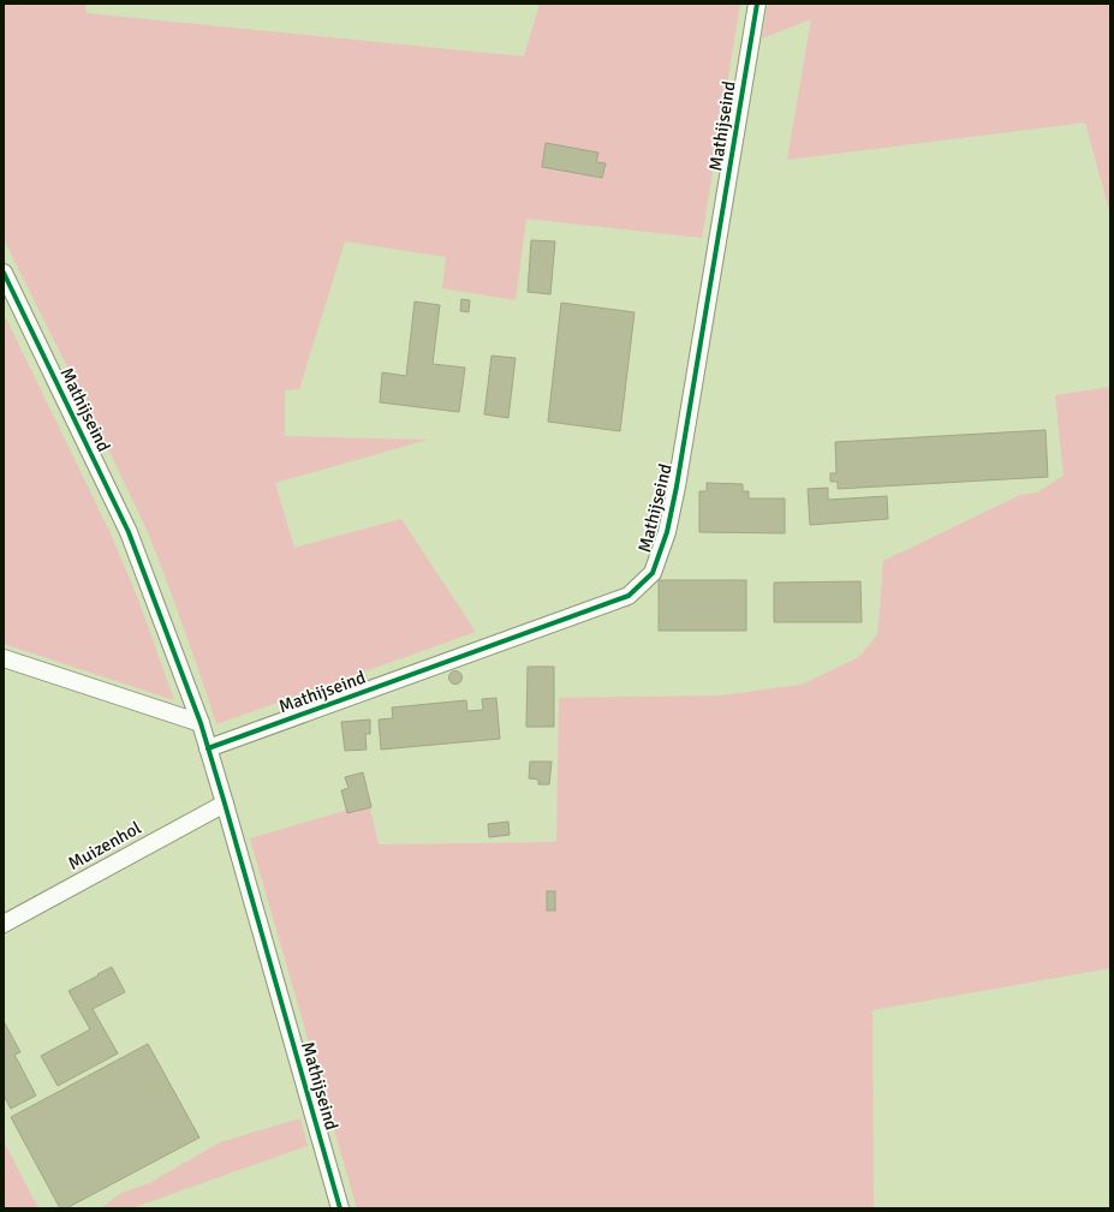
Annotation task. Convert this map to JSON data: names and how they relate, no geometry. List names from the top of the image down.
{
  "streets": {
    "street": ["Mathijseind", "Muizenhol"]
  },
  "crossings": [
    ["Mathijseind", "Muizenhol"]
  ]
}
